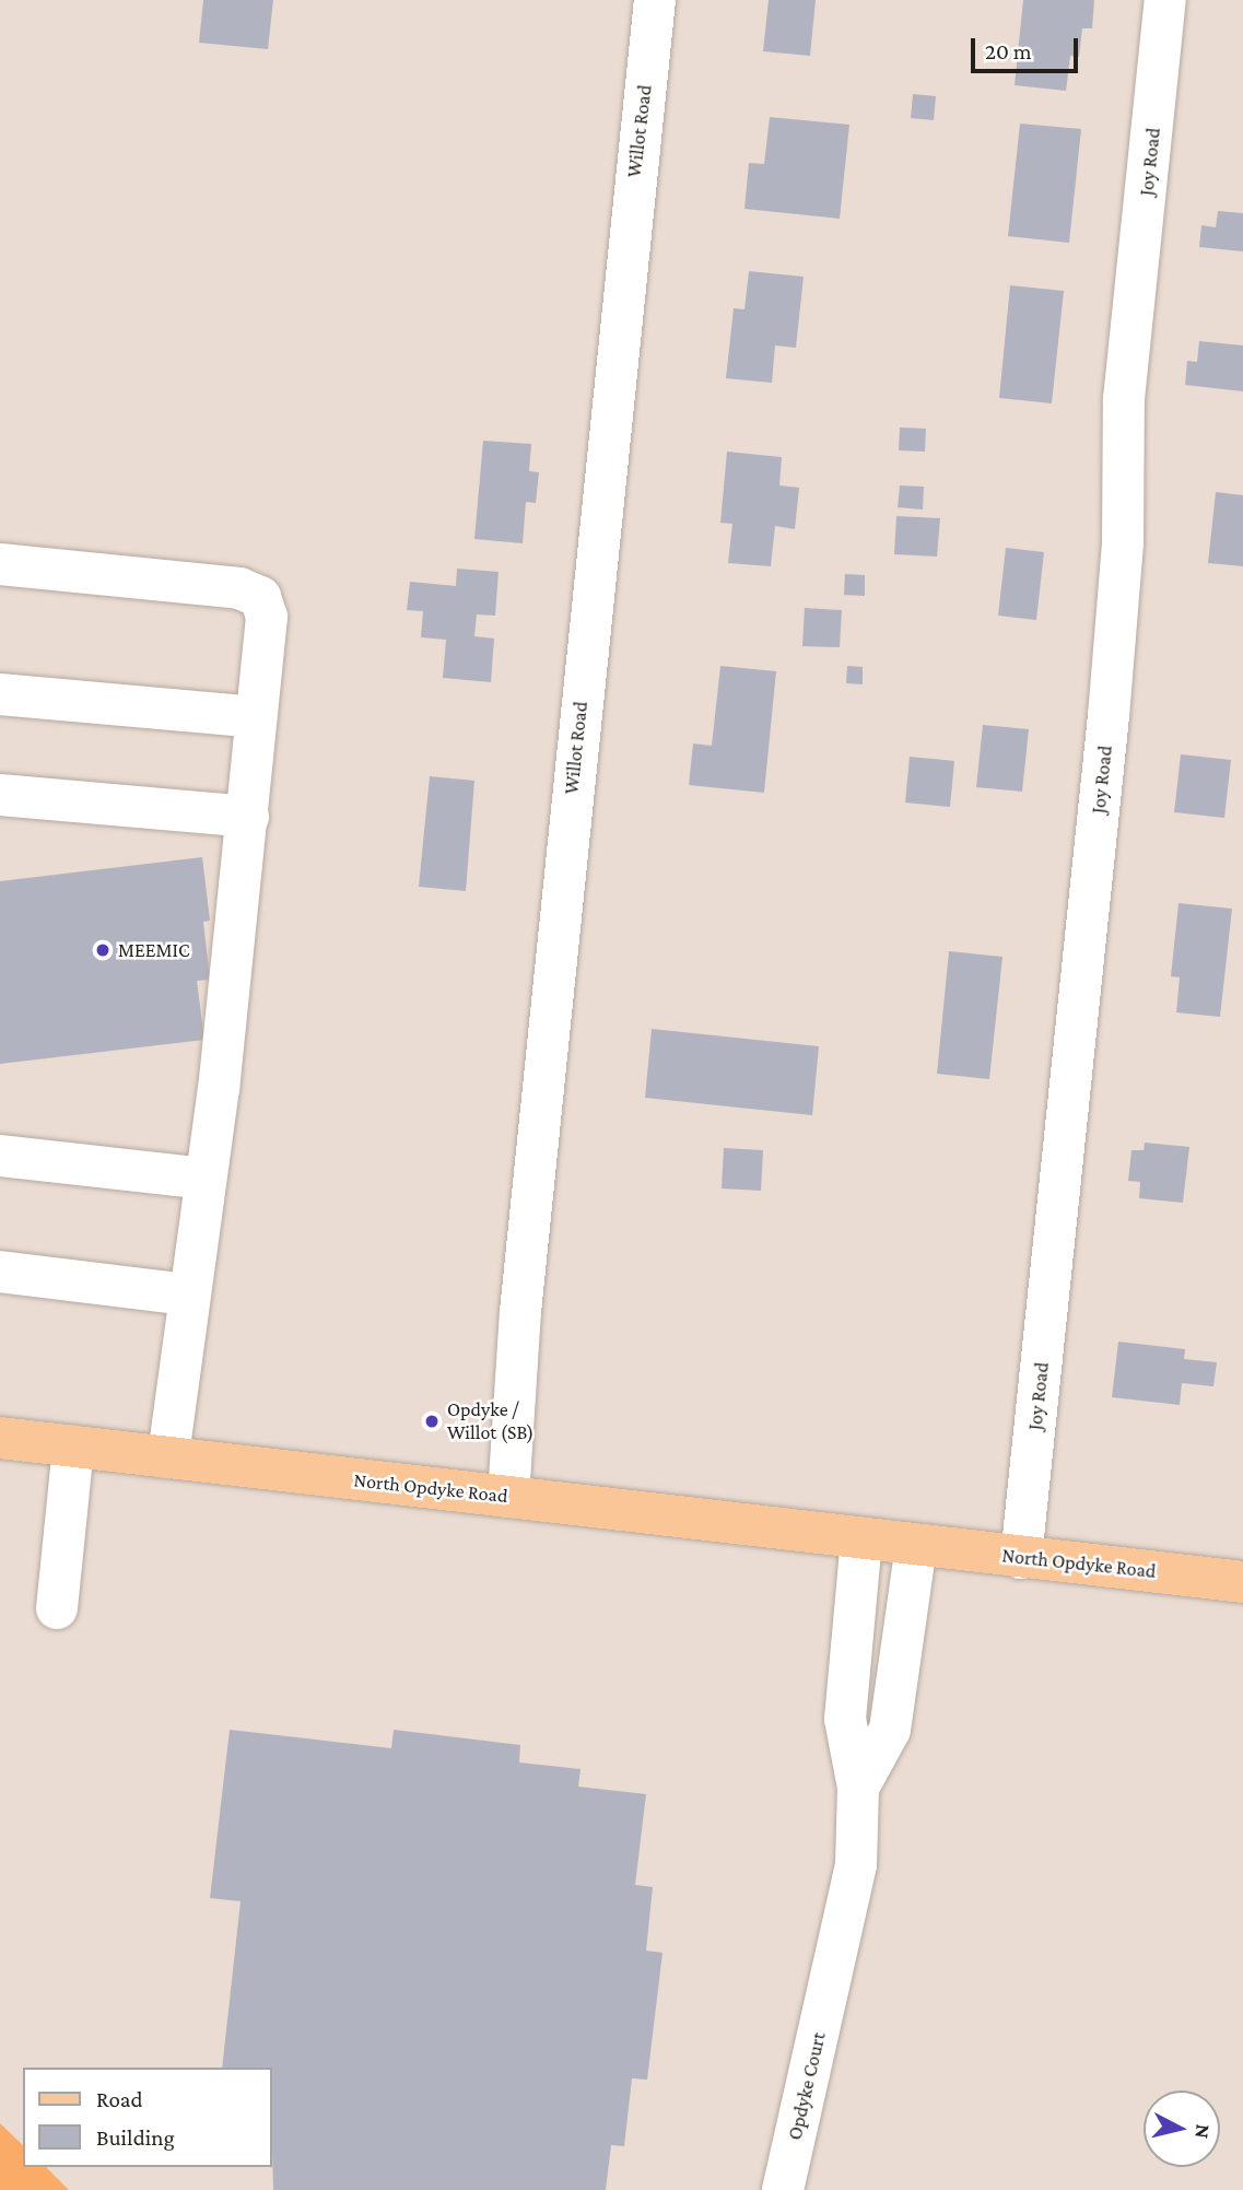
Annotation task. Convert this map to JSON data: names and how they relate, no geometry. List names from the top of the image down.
{
  "streets": {
    "main road": ["North Opdyke Road"],
    "street": ["Willot Road", "Joy Road", "Opdyke Court"]
  },
  "crossings": [
    ["Willot Road", "North Opdyke Road"],
    ["Joy Road", "North Opdyke Road"]
  ],
  "places": ["MEEMIC", "Opdyke / Willot (SB)"],
  "legend": ["Road", "Building"],
  "scale_bar": "20 m",
  "north": "right"
}
